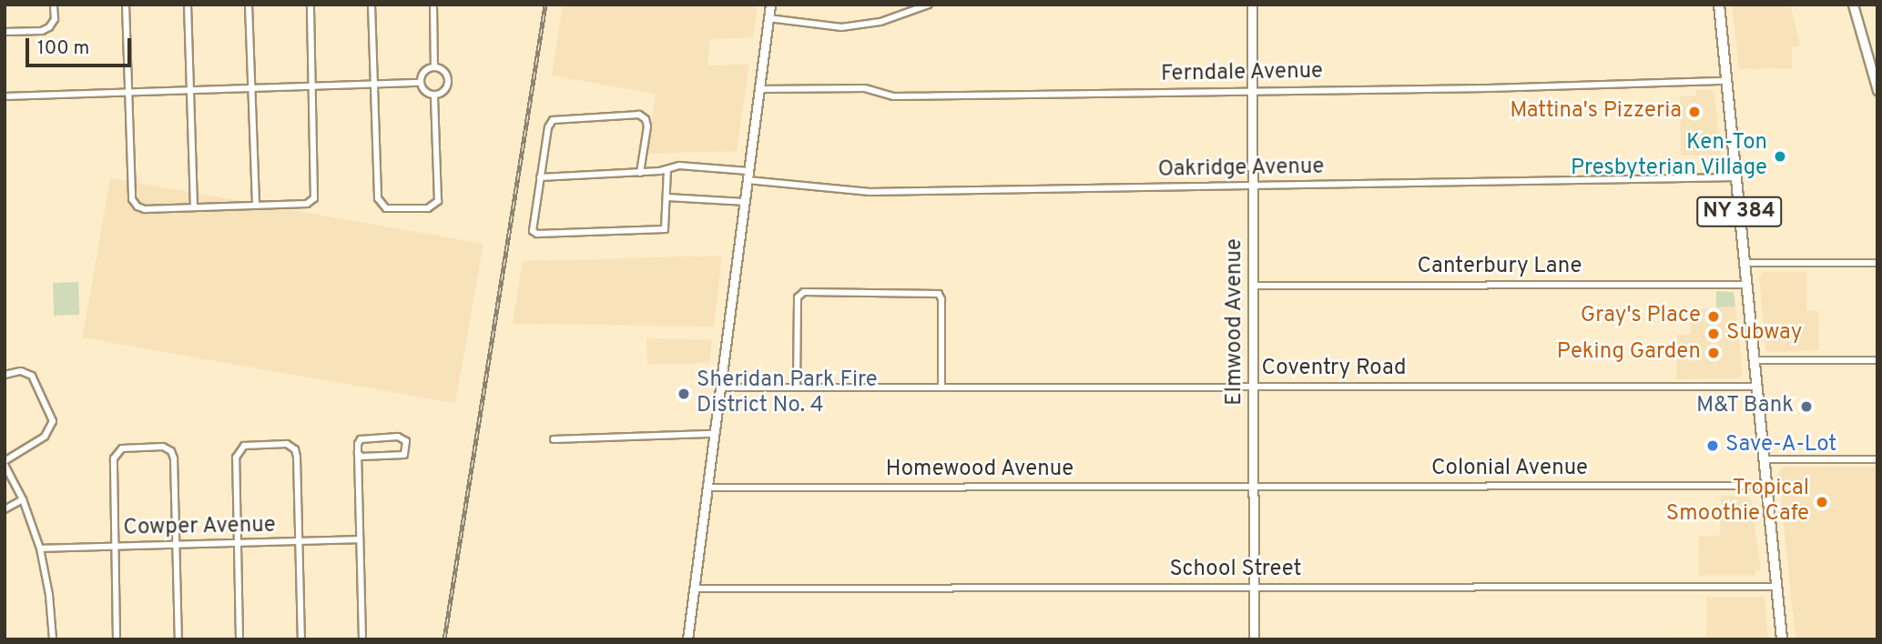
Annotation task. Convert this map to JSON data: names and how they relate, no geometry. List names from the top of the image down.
{
  "streets": {
    "main road": ["NY 384"],
    "street": [
      "Ferndale Avenue",
      "Oakridge Avenue",
      "Canterbury Lane",
      "Elmwood Avenue",
      "Coventry Road",
      "Colonial Avenue",
      "Homewood Avenue",
      "Cowper Avenue",
      "School Street"
    ]
  },
  "crossings": [
    ["Ferndale Avenue", "NY 384"],
    ["Ferndale Avenue", "Elmwood Avenue"],
    ["Oakridge Avenue", "NY 384"],
    ["Oakridge Avenue", "Elmwood Avenue"],
    ["NY 384", "Canterbury Lane"],
    ["NY 384", "Coventry Road"],
    ["NY 384", "Colonial Avenue"],
    ["NY 384", "School Street"],
    ["Canterbury Lane", "Elmwood Avenue"],
    ["Elmwood Avenue", "Coventry Road"],
    ["Elmwood Avenue", "Colonial Avenue"],
    ["Elmwood Avenue", "Homewood Avenue"],
    ["Elmwood Avenue", "School Street"],
    ["Colonial Avenue", "Homewood Avenue"]
  ],
  "places": [
    "Mattina's Pizzeria",
    "Ken-Ton Presbyterian Village",
    "Gray's Place",
    "Subway",
    "Peking Garden",
    "Sheridan Park Fire District No. 4",
    "M&T Bank",
    "Save-A-Lot",
    "Tropical Smoothie Cafe"
  ],
  "scale_bar": "100 m"
}
